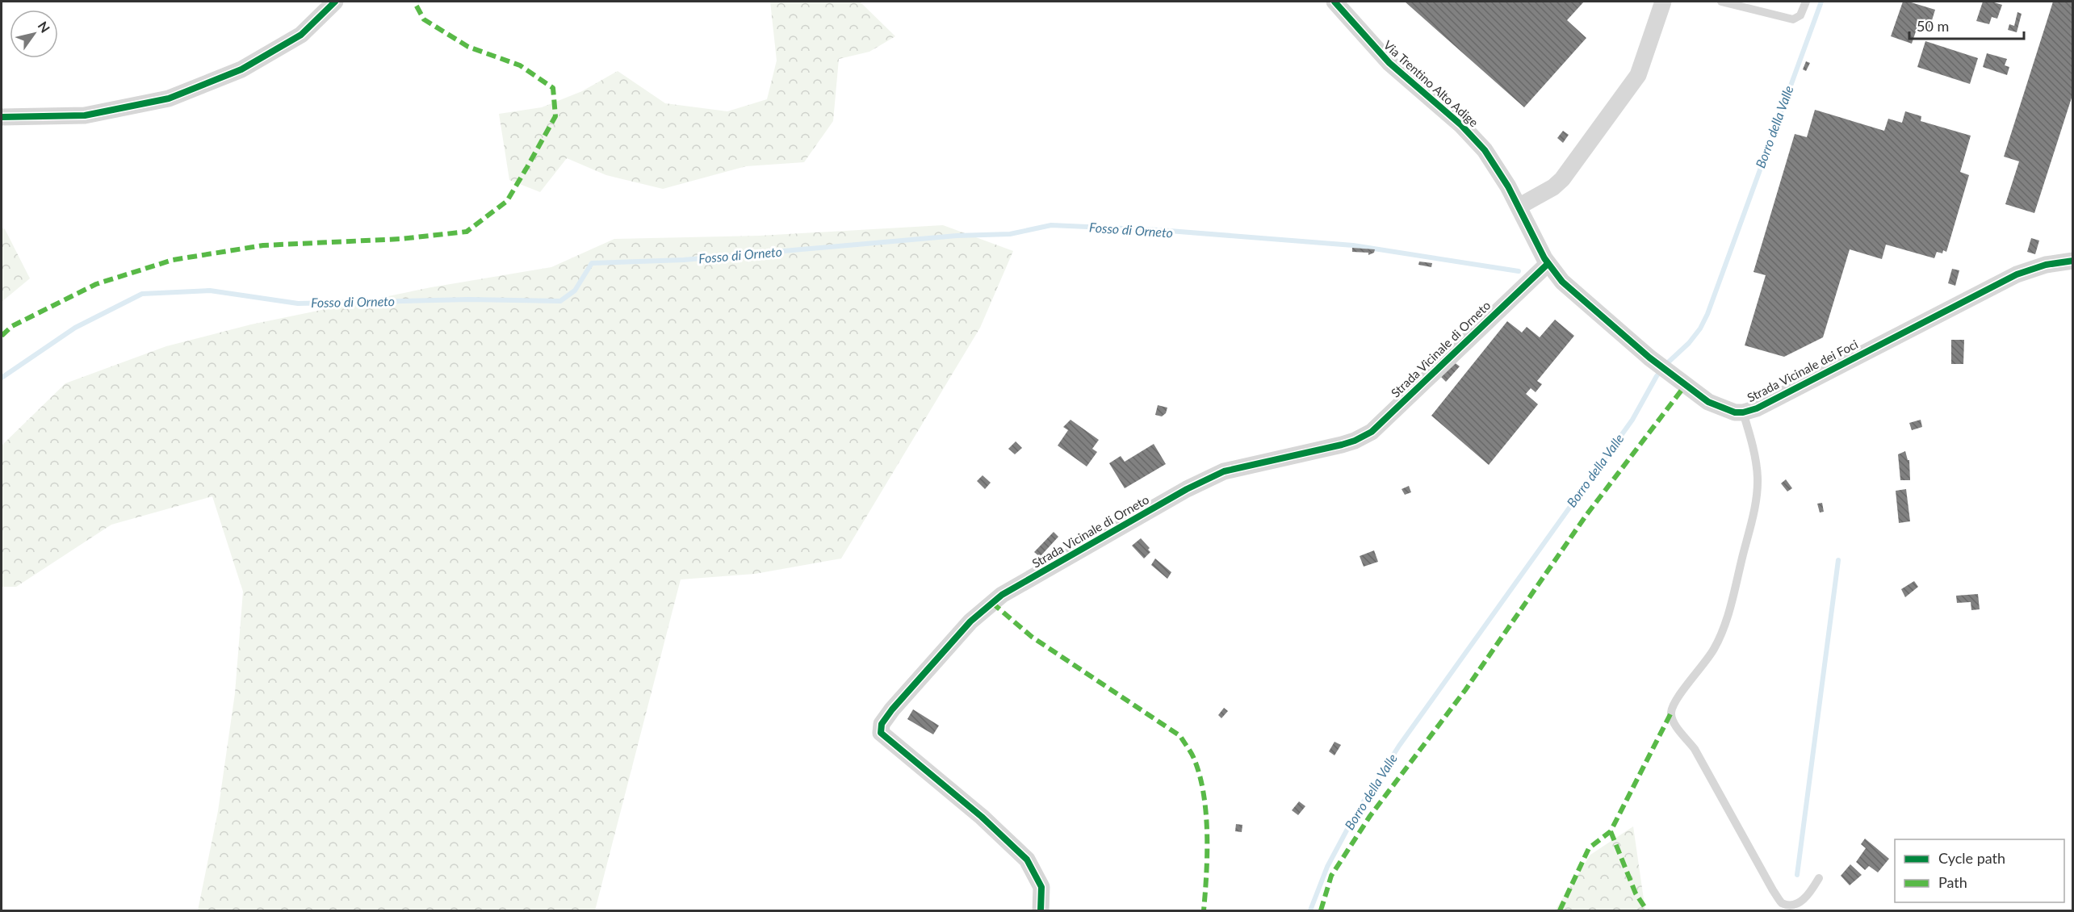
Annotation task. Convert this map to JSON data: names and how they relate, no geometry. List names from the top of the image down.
{
  "streets": {
    "street": ["Via Trentino Alto Adige", "Strada Vicinale di Orneto", "Strada Vicinale dei Foci"]
  },
  "crossings": [
    ["Via Trentino Alto Adige", "Strada Vicinale di Orneto"],
    ["Via Trentino Alto Adige", "Strada Vicinale dei Foci"],
    ["Strada Vicinale di Orneto", "Strada Vicinale dei Foci"]
  ],
  "water": ["Borro della Valle", "Fosso di Orneto"],
  "legend": ["Cycle path", "Path"],
  "scale_bar": "50 m",
  "north": "top right"
}
